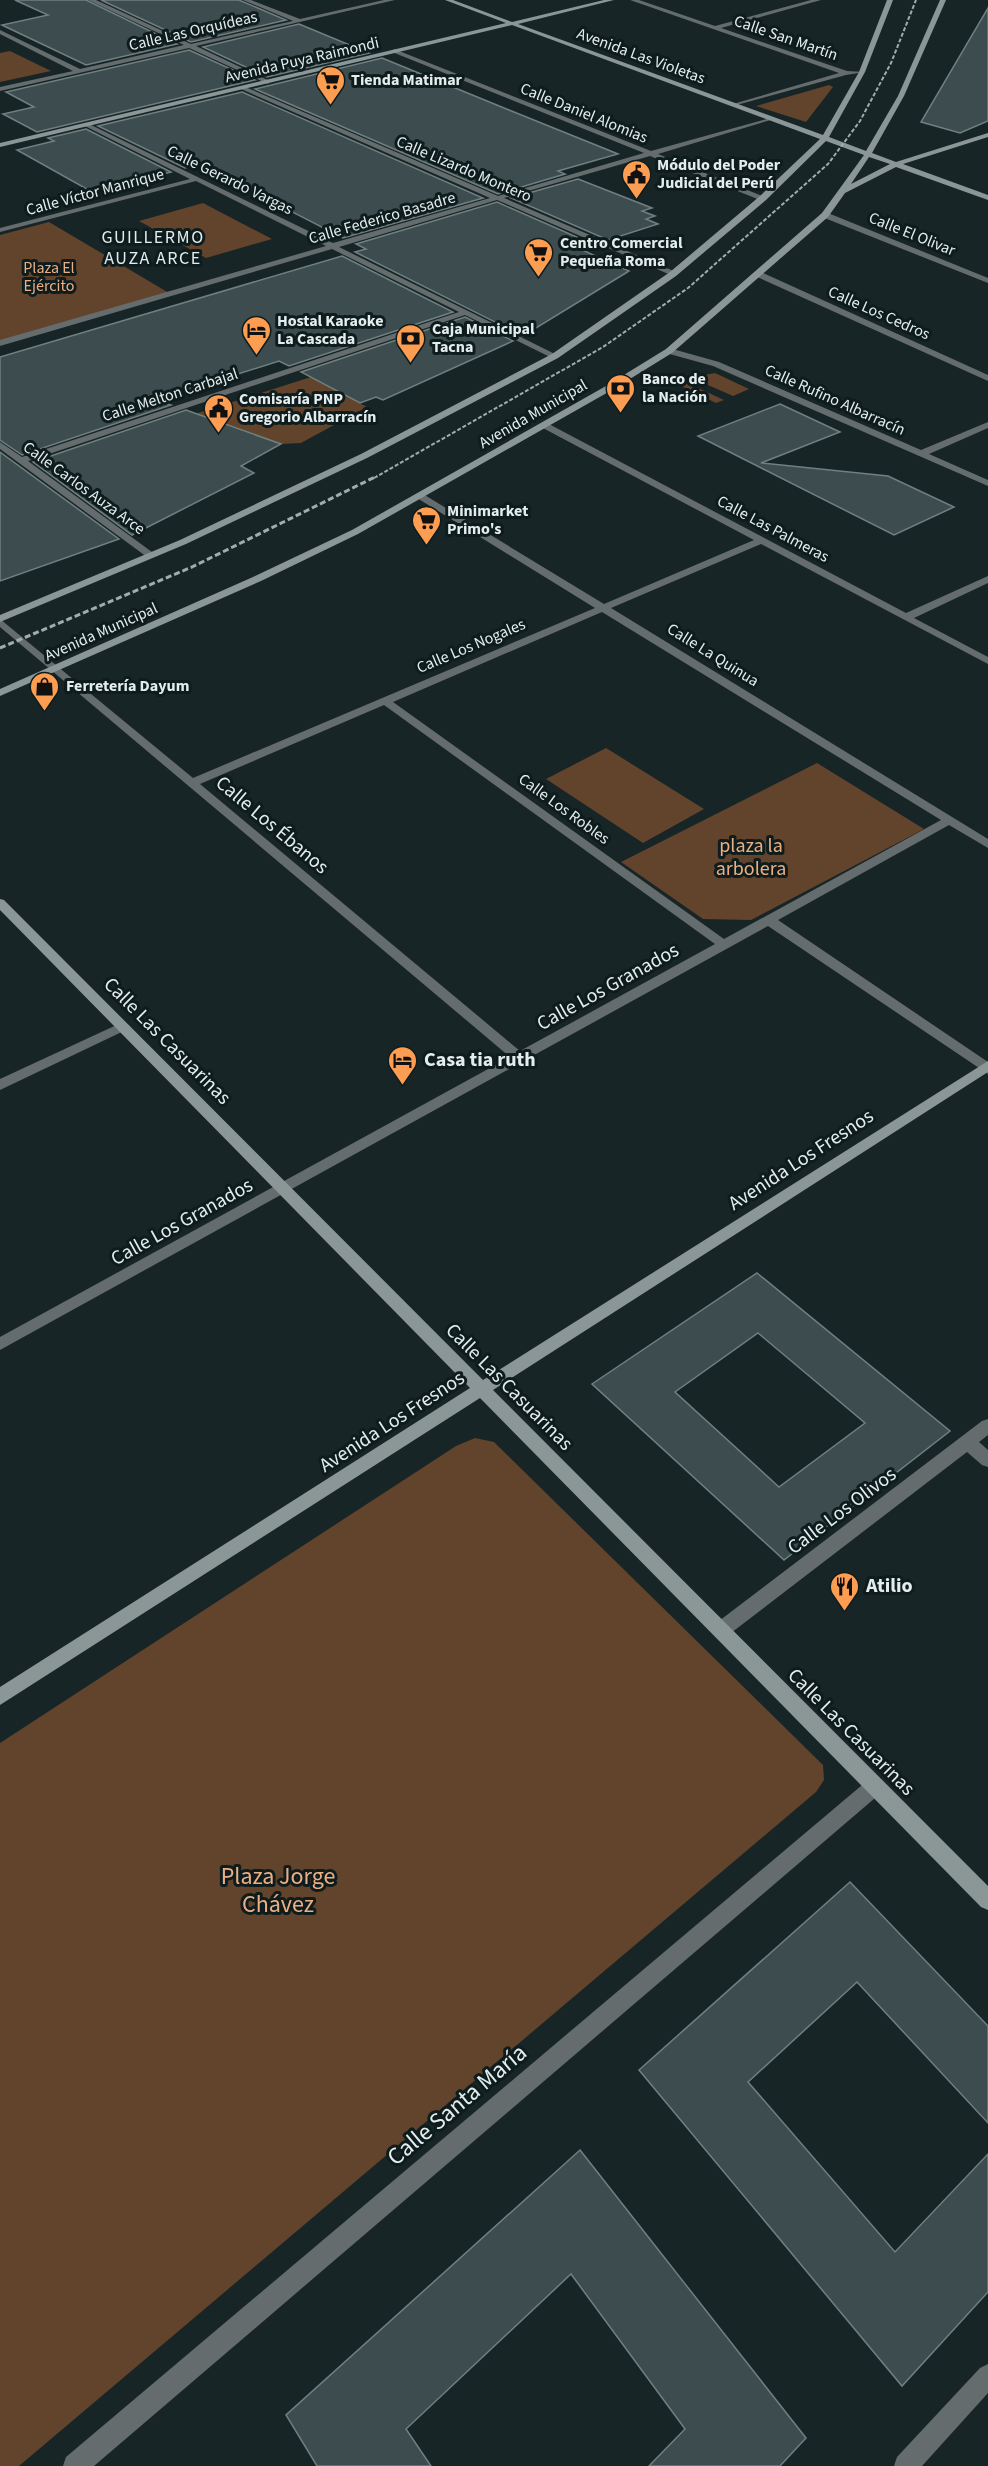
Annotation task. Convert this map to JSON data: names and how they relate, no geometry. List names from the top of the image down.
{
  "streets": {
    "main road": [
      "Avenida Las Violetas",
      "Avenida Puya Raimondi",
      "Avenida Municipal",
      "Calle Las Casuarinas",
      "Avenida Los Fresnos"
    ],
    "street": [
      "Calle Las Orquídeas",
      "Calle San Martín",
      "Calle Daniel Alomias",
      "Calle Lizardo Montero",
      "Calle Gerardo Vargas",
      "Calle Víctor Manrique",
      "Calle Federico Basadre",
      "Calle El Olivar",
      "Calle Los Cedros",
      "Calle Melton Carbajal",
      "Calle Rufino Albarracín",
      "Calle Carlos Auza Arce",
      "Calle Las Palmeras",
      "Calle Los Nogales",
      "Calle La Quinua",
      "Calle Los Robles",
      "Calle Los Ébanos",
      "Calle Los Granados",
      "Calle Los Olivos",
      "Calle Santa María"
    ]
  },
  "crossings": [
    ["Avenida Las Violetas", "Avenida Puya Raimondi"],
    ["Avenida Las Violetas", "Calle Federico Basadre"],
    ["Avenida Las Violetas", "Avenida Municipal"],
    ["Avenida Puya Raimondi", "Calle Daniel Alomias"],
    ["Avenida Puya Raimondi", "Calle Lizardo Montero"],
    ["Avenida Puya Raimondi", "Calle Gerardo Vargas"],
    ["Calle Daniel Alomias", "Calle Federico Basadre"],
    ["Calle Lizardo Montero", "Calle Federico Basadre"],
    ["Calle Gerardo Vargas", "Calle Víctor Manrique"],
    ["Calle Gerardo Vargas", "Calle Federico Basadre"],
    ["Calle Gerardo Vargas", "Calle Melton Carbajal"],
    ["Calle El Olivar", "Avenida Municipal"],
    ["Calle Los Cedros", "Avenida Municipal"],
    ["Calle Melton Carbajal", "Calle Carlos Auza Arce"],
    ["Calle Rufino Albarracín", "Avenida Municipal"],
    ["Avenida Municipal", "Calle Las Palmeras"],
    ["Avenida Municipal", "Calle La Quinua"],
    ["Avenida Municipal", "Calle Los Ébanos"],
    ["Calle Las Palmeras", "Calle Los Nogales"],
    ["Calle Los Nogales", "Calle La Quinua"],
    ["Calle Los Nogales", "Calle Los Robles"],
    ["Calle Los Nogales", "Calle Los Ébanos"],
    ["Calle La Quinua", "Calle Los Granados"],
    ["Calle Los Robles", "Calle Los Granados"],
    ["Calle Los Ébanos", "Calle Los Granados"],
    ["Calle Los Granados", "Calle Las Casuarinas"],
    ["Calle Las Casuarinas", "Avenida Los Fresnos"],
    ["Calle Las Casuarinas", "Calle Los Olivos"],
    ["Calle Las Casuarinas", "Calle Santa María"]
  ],
  "districts": ["GUILLERMO AUZA ARCE"],
  "parks": ["Plaza El Ejército", "plaza la arbolera", "Plaza Jorge Chávez"],
  "places": {
    "supermarket": ["Tienda Matimar", "Centro Comercial Pequeña Roma", "Minimarket Primo's"],
    "public building": ["Módulo del Poder Judicial del Perú", "Comisaría PNP Gregorio Albarracín"],
    "hotel": ["Hostal Karaoke La Cascada", "Casa tia ruth"],
    "bank": ["Caja Municipal Tacna", "Banco de la Nación"],
    "shop": ["Ferretería Dayum"],
    "restaurant": ["Atilio"]
  }
}
